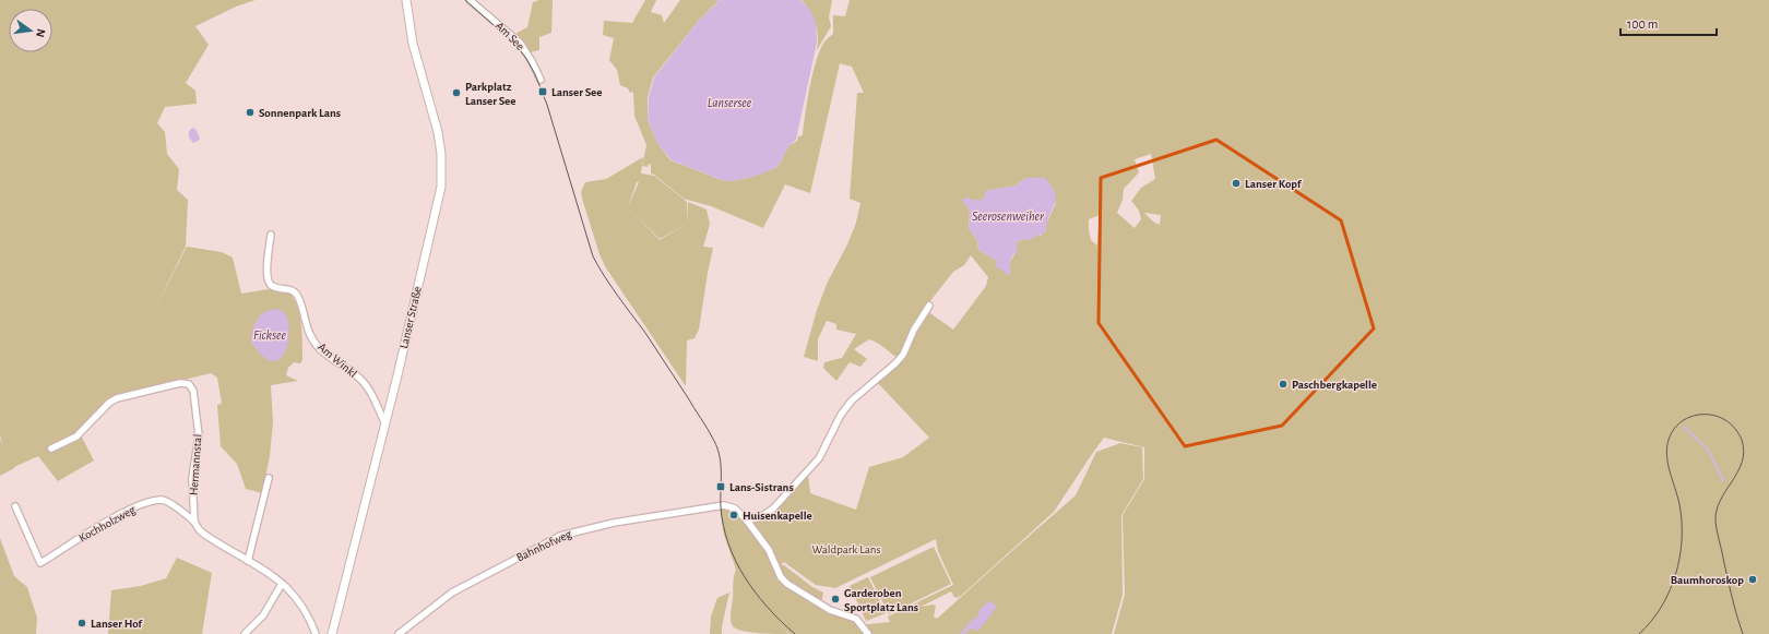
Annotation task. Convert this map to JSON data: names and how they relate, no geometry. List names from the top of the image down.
{
  "streets": {
    "main road": ["Lanser Straße"],
    "street": [
      "Am See",
      "Am Winkl",
      "Hermannstal",
      "Kochholzweg",
      "Bahnhofweg"
    ]
  },
  "crossings": [
    ["Lanser Straße", "Am Winkl"],
    ["Hermannstal", "Kochholzweg"]
  ],
  "water": ["Lansersee", "Seerosenweiher", "Ficksee"],
  "parks": ["Waldpark Lans"],
  "places": {
    "transit": ["Lanser See", "Lans-Sistrans"],
    "other": [
      "Parkplatz Lanser See",
      "Sonnenpark Lans",
      "Lanser Kopf",
      "Paschbergkapelle",
      "Huisenkapelle",
      "Baumhoroskop",
      "Garderoben Sportplatz Lans",
      "Lanser Hof"
    ]
  },
  "scale_bar": "100 m",
  "north": "right"
}
